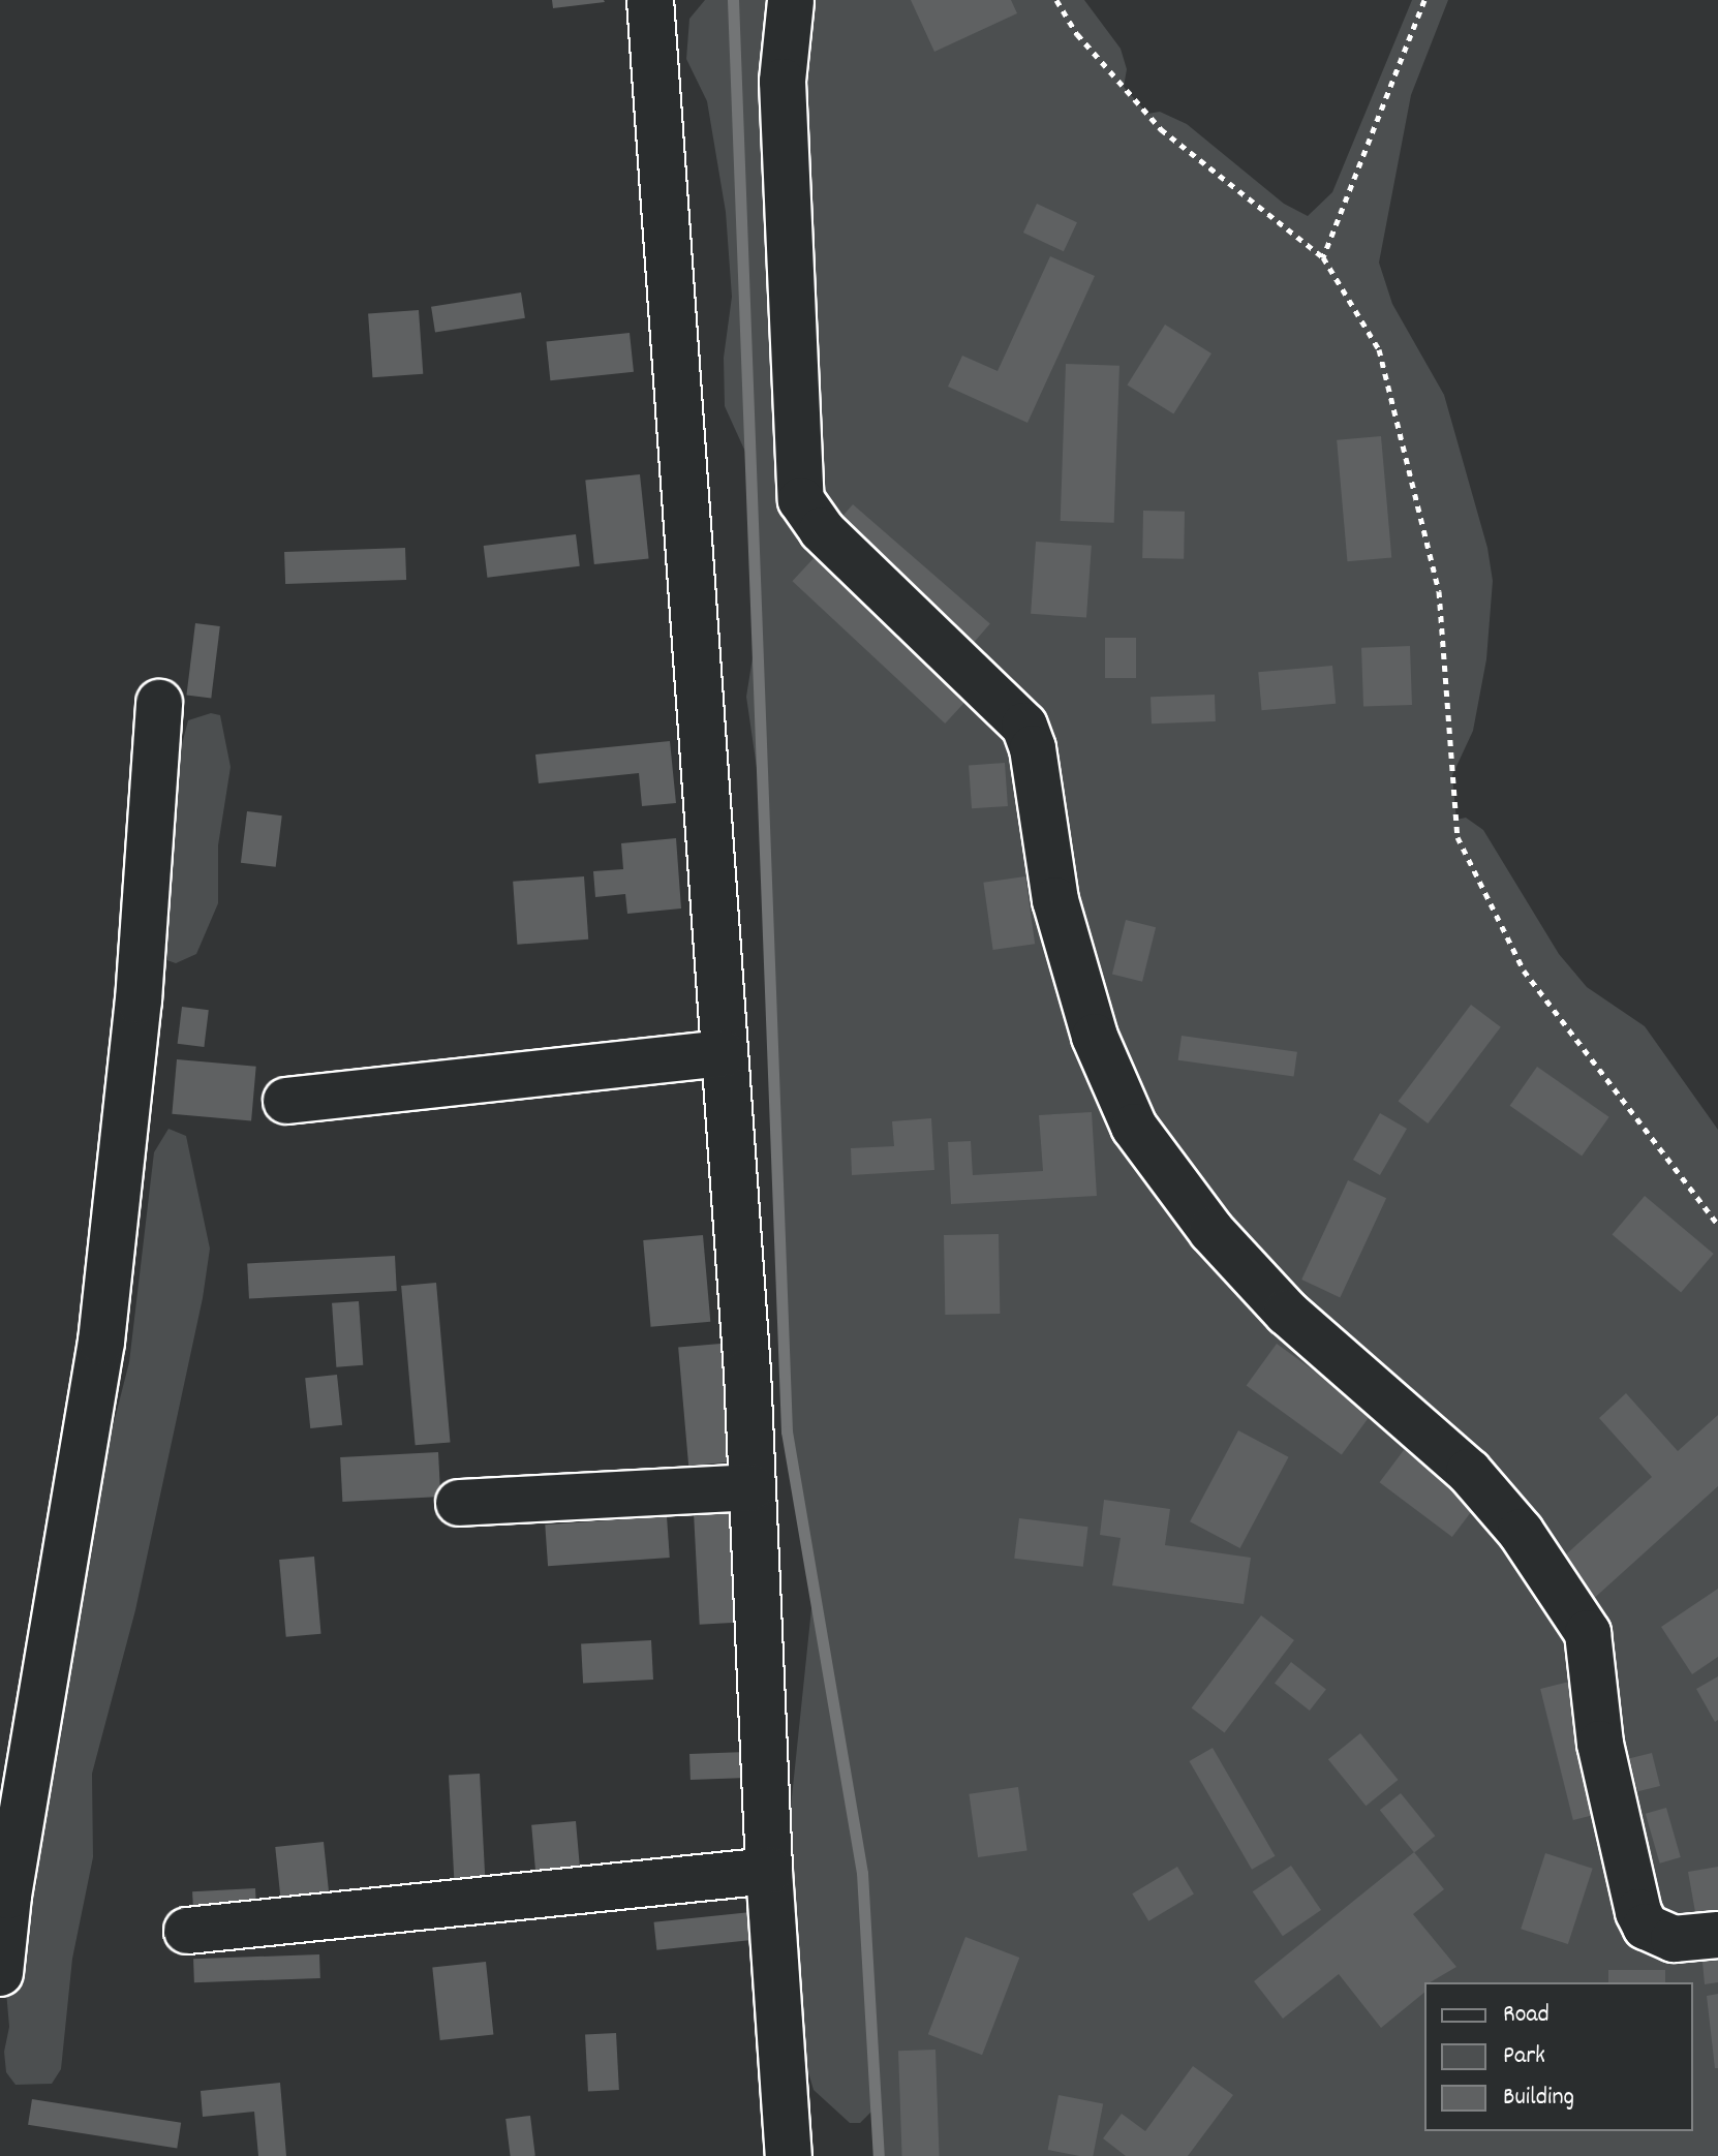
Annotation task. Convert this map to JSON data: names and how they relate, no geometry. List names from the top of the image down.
{
  "legend": ["Road", "Park", "Building"]
}
